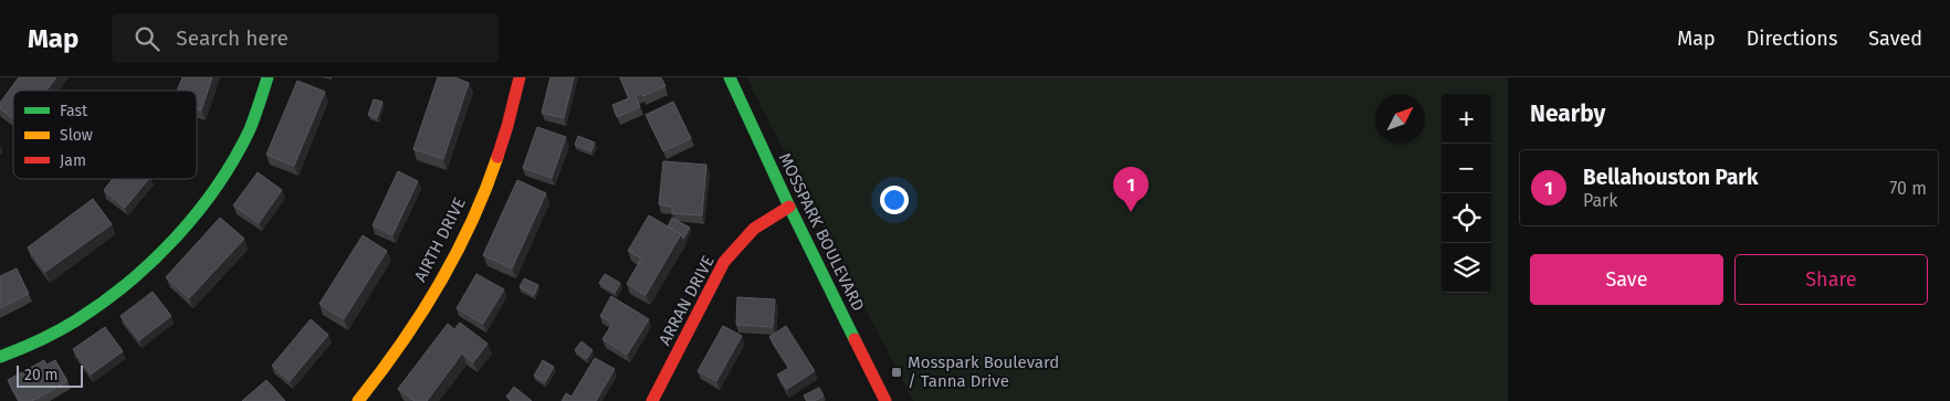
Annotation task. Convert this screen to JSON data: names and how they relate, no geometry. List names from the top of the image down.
{
  "streets": {
    "street": ["MOSSPARK BOULEVARD", "AIRTH DRIVE", "ARRAN DRIVE"]
  },
  "crossings": [
    ["MOSSPARK BOULEVARD", "ARRAN DRIVE"]
  ],
  "places": {
    "transit": ["Mosspark Boulevard / Tanna Drive"]
  },
  "legend": ["Fast", "Slow", "Jam"],
  "scale_bar": "20 m",
  "north": "top right",
  "page": {
    "header": "Map",
    "search": "Search here",
    "nav": ["Map", "Directions", "Saved"],
    "heading": "Nearby",
    "map_buttons": ["+", "−"],
    "list": [
      {
        "mark": "1",
        "name": "Bellahouston Park",
        "note": "Park",
        "value": "70 m"
      }
    ],
    "pins": "1",
    "buttons": ["Save", "Share"],
    "scale": "20 m"
  }
}
